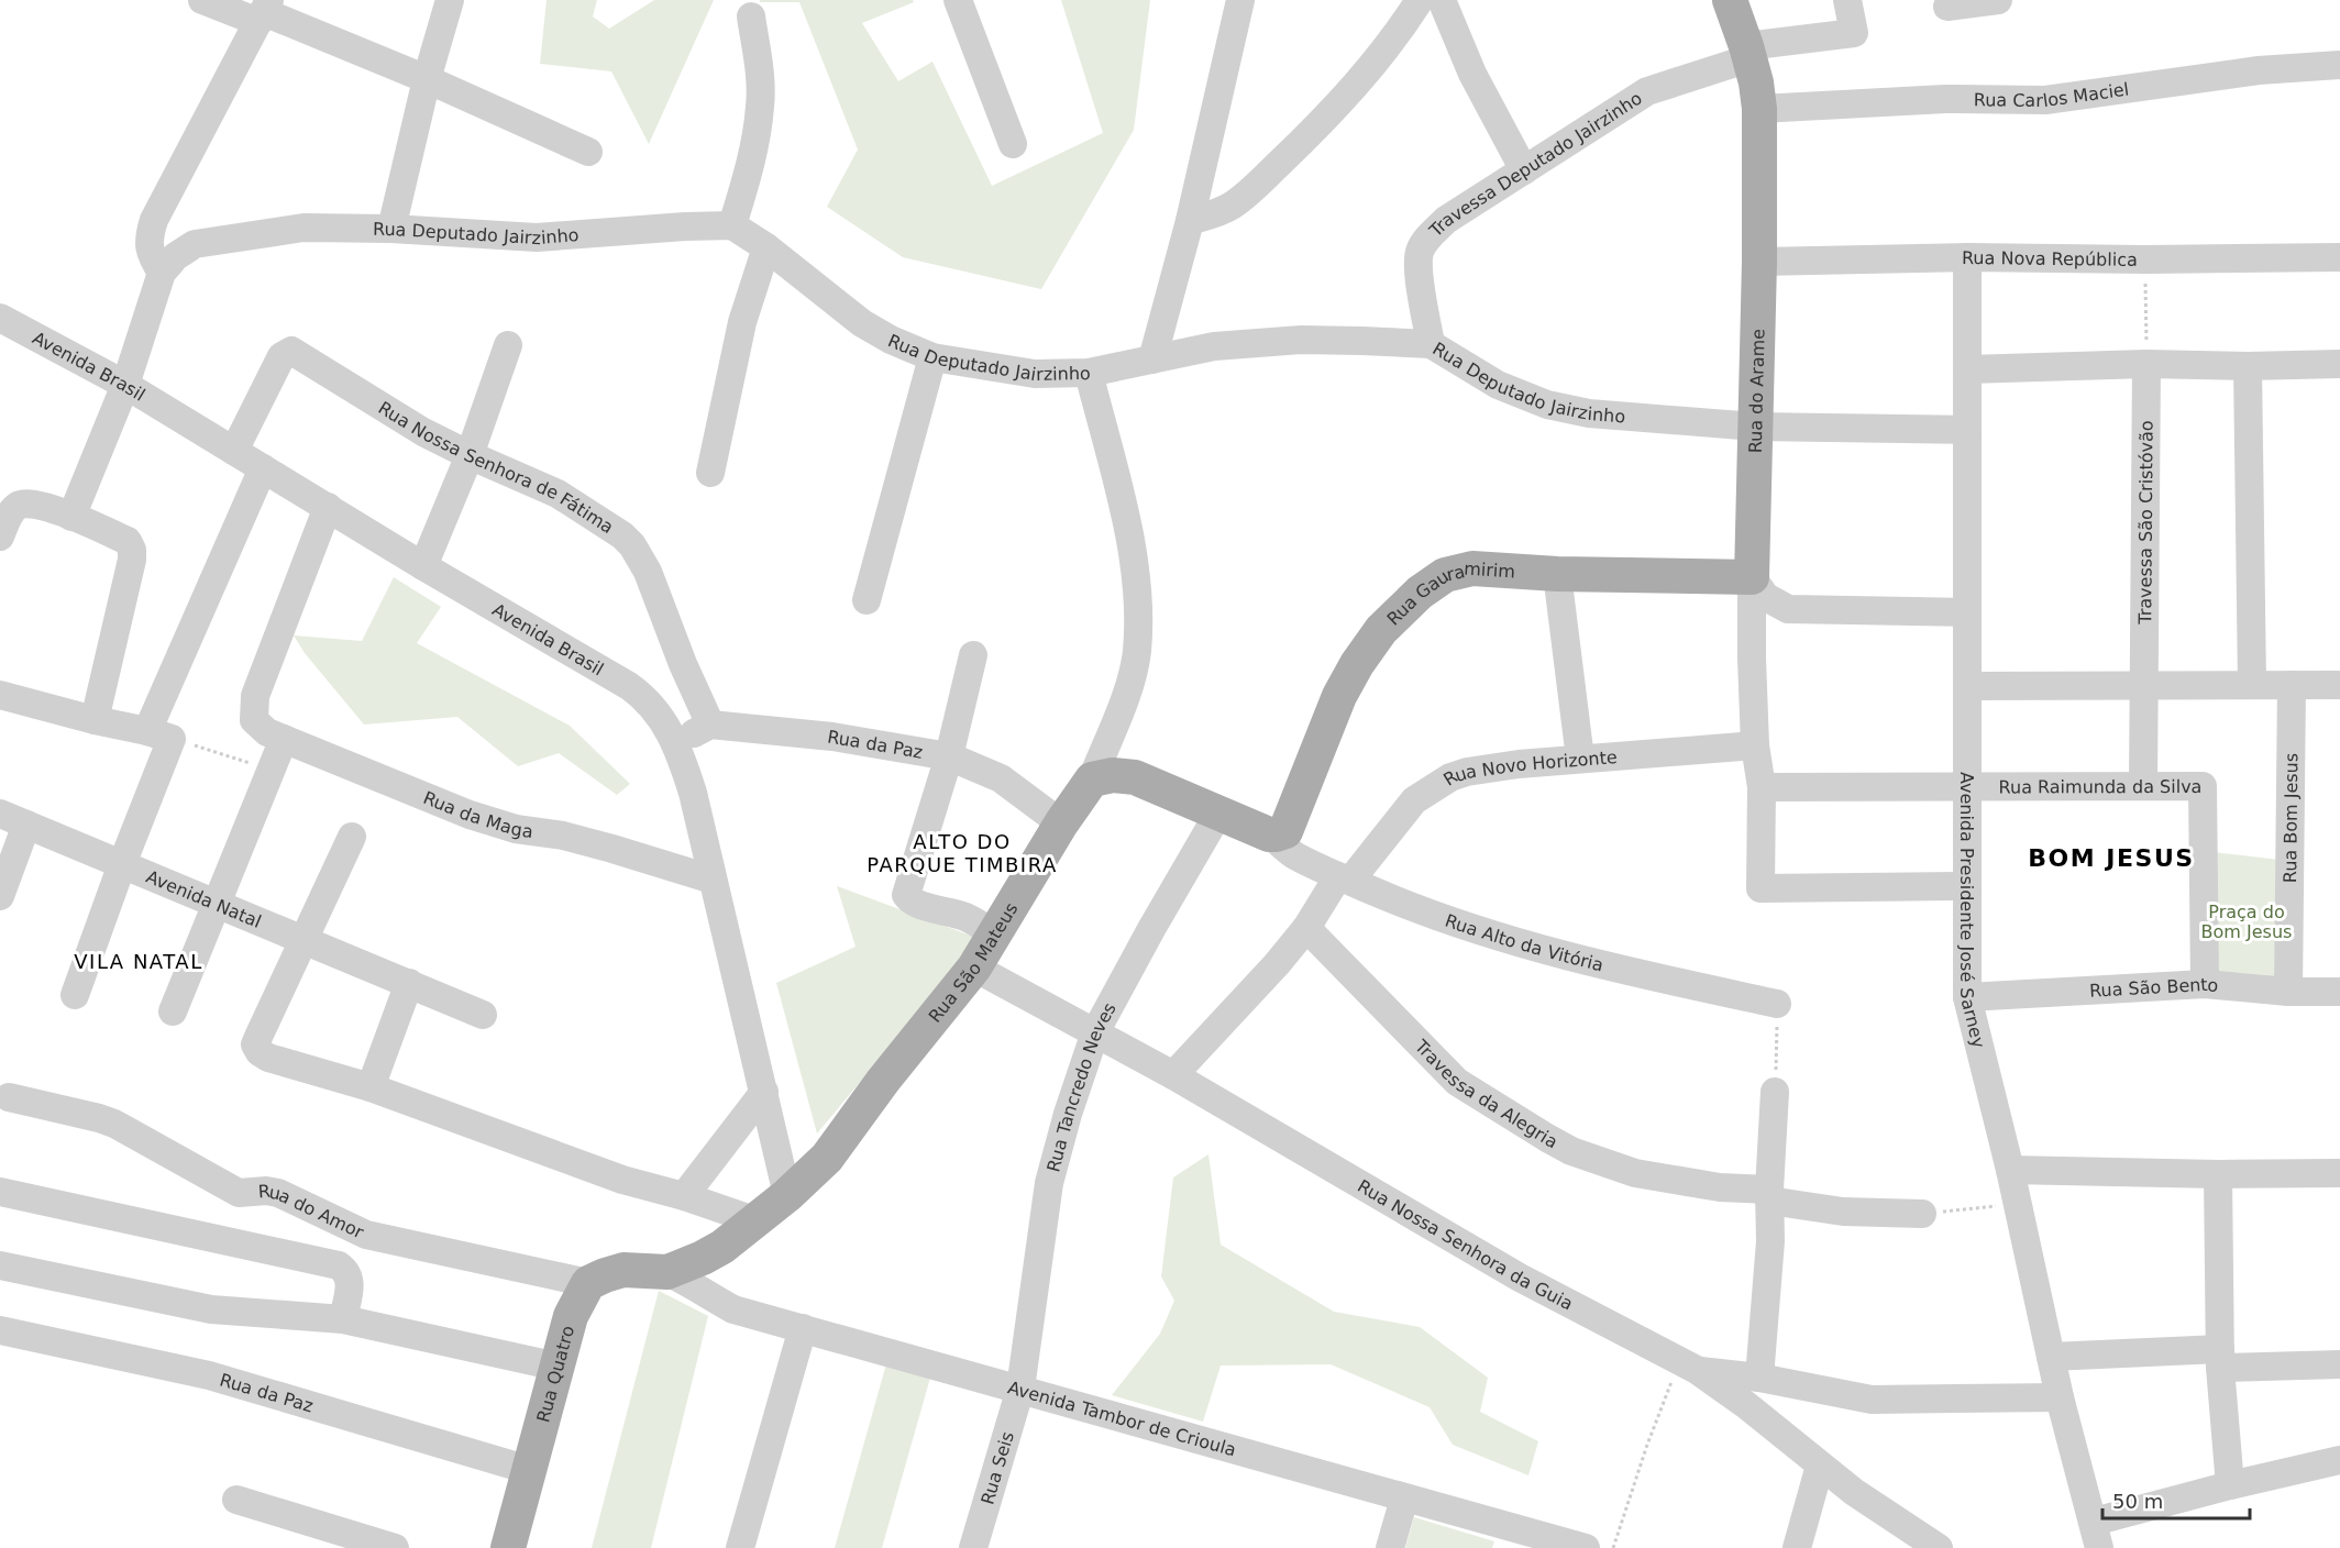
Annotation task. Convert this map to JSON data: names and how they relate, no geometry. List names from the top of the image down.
{
  "streets": {
    "main road": [
      "Rua do Arame",
      "Rua Gauramirim",
      "Rua Alto da Vitória",
      "Rua São Mateus",
      "Rua Quatro"
    ],
    "street": [
      "Rua Carlos Maciel",
      "Travessa Deputado Jairzinho",
      "Rua Deputado Jairzinho",
      "Rua Nova República",
      "Avenida Brasil",
      "Rua Nossa Senhora de Fátima",
      "Travessa São Cristóvão",
      "Rua da Paz",
      "Rua Novo Horizonte",
      "Rua Raimunda da Silva",
      "Rua da Maga",
      "Rua Bom Jesus",
      "Avenida Natal",
      "Avenida Presidente José Sarney",
      "Rua São Bento",
      "Rua Tancredo Neves",
      "Travessa da Alegria",
      "Rua do Amor",
      "Rua Nossa Senhora da Guia",
      "Avenida Tambor de Crioula",
      "Rua Seis"
    ]
  },
  "crossings": [
    ["Rua Carlos Maciel", "Rua do Arame"],
    ["Travessa Deputado Jairzinho", "Rua Deputado Jairzinho"],
    ["Travessa Deputado Jairzinho", "Rua do Arame"],
    ["Rua Deputado Jairzinho", "Avenida Brasil"],
    ["Rua Deputado Jairzinho", "Rua do Arame"],
    ["Rua Deputado Jairzinho", "Avenida Presidente José Sarney"],
    ["Rua Deputado Jairzinho", "Rua São Mateus"],
    ["Rua Nova República", "Rua do Arame"],
    ["Rua Nova República", "Avenida Presidente José Sarney"],
    ["Avenida Brasil", "Rua Nossa Senhora de Fátima"],
    ["Avenida Brasil", "Rua da Maga"],
    ["Avenida Brasil", "Rua São Mateus"],
    ["Rua do Arame", "Rua Gauramirim"],
    ["Rua do Arame", "Rua Novo Horizonte"],
    ["Rua do Arame", "Rua Raimunda da Silva"],
    ["Rua do Arame", "Avenida Presidente José Sarney"],
    ["Rua Nossa Senhora de Fátima", "Rua da Paz"],
    ["Travessa São Cristóvão", "Rua Raimunda da Silva"],
    ["Rua Gauramirim", "Rua Alto da Vitória"],
    ["Rua da Paz", "Rua São Mateus"],
    ["Rua da Paz", "Rua Quatro"],
    ["Rua Novo Horizonte", "Rua Alto da Vitória"],
    ["Rua Raimunda da Silva", "Avenida Presidente José Sarney"],
    ["Rua Raimunda da Silva", "Rua São Bento"],
    ["Rua Bom Jesus", "Rua São Bento"],
    ["Avenida Presidente José Sarney", "Rua São Bento"],
    ["Rua Alto da Vitória", "Rua São Mateus"],
    ["Rua Alto da Vitória", "Rua Tancredo Neves"],
    ["Rua São Mateus", "Rua Nossa Senhora da Guia"],
    ["Rua São Mateus", "Avenida Tambor de Crioula"],
    ["Rua Tancredo Neves", "Rua Nossa Senhora da Guia"],
    ["Rua Tancredo Neves", "Avenida Tambor de Crioula"],
    ["Rua Tancredo Neves", "Rua Seis"],
    ["Rua do Amor", "Rua Quatro"],
    ["Avenida Tambor de Crioula", "Rua Seis"]
  ],
  "districts": ["ALTO DO PARQUE TIMBIRA", "BOM JESUS", "VILA NATAL"],
  "parks": ["Praça do Bom Jesus"],
  "scale_bar": "50 m"
}
